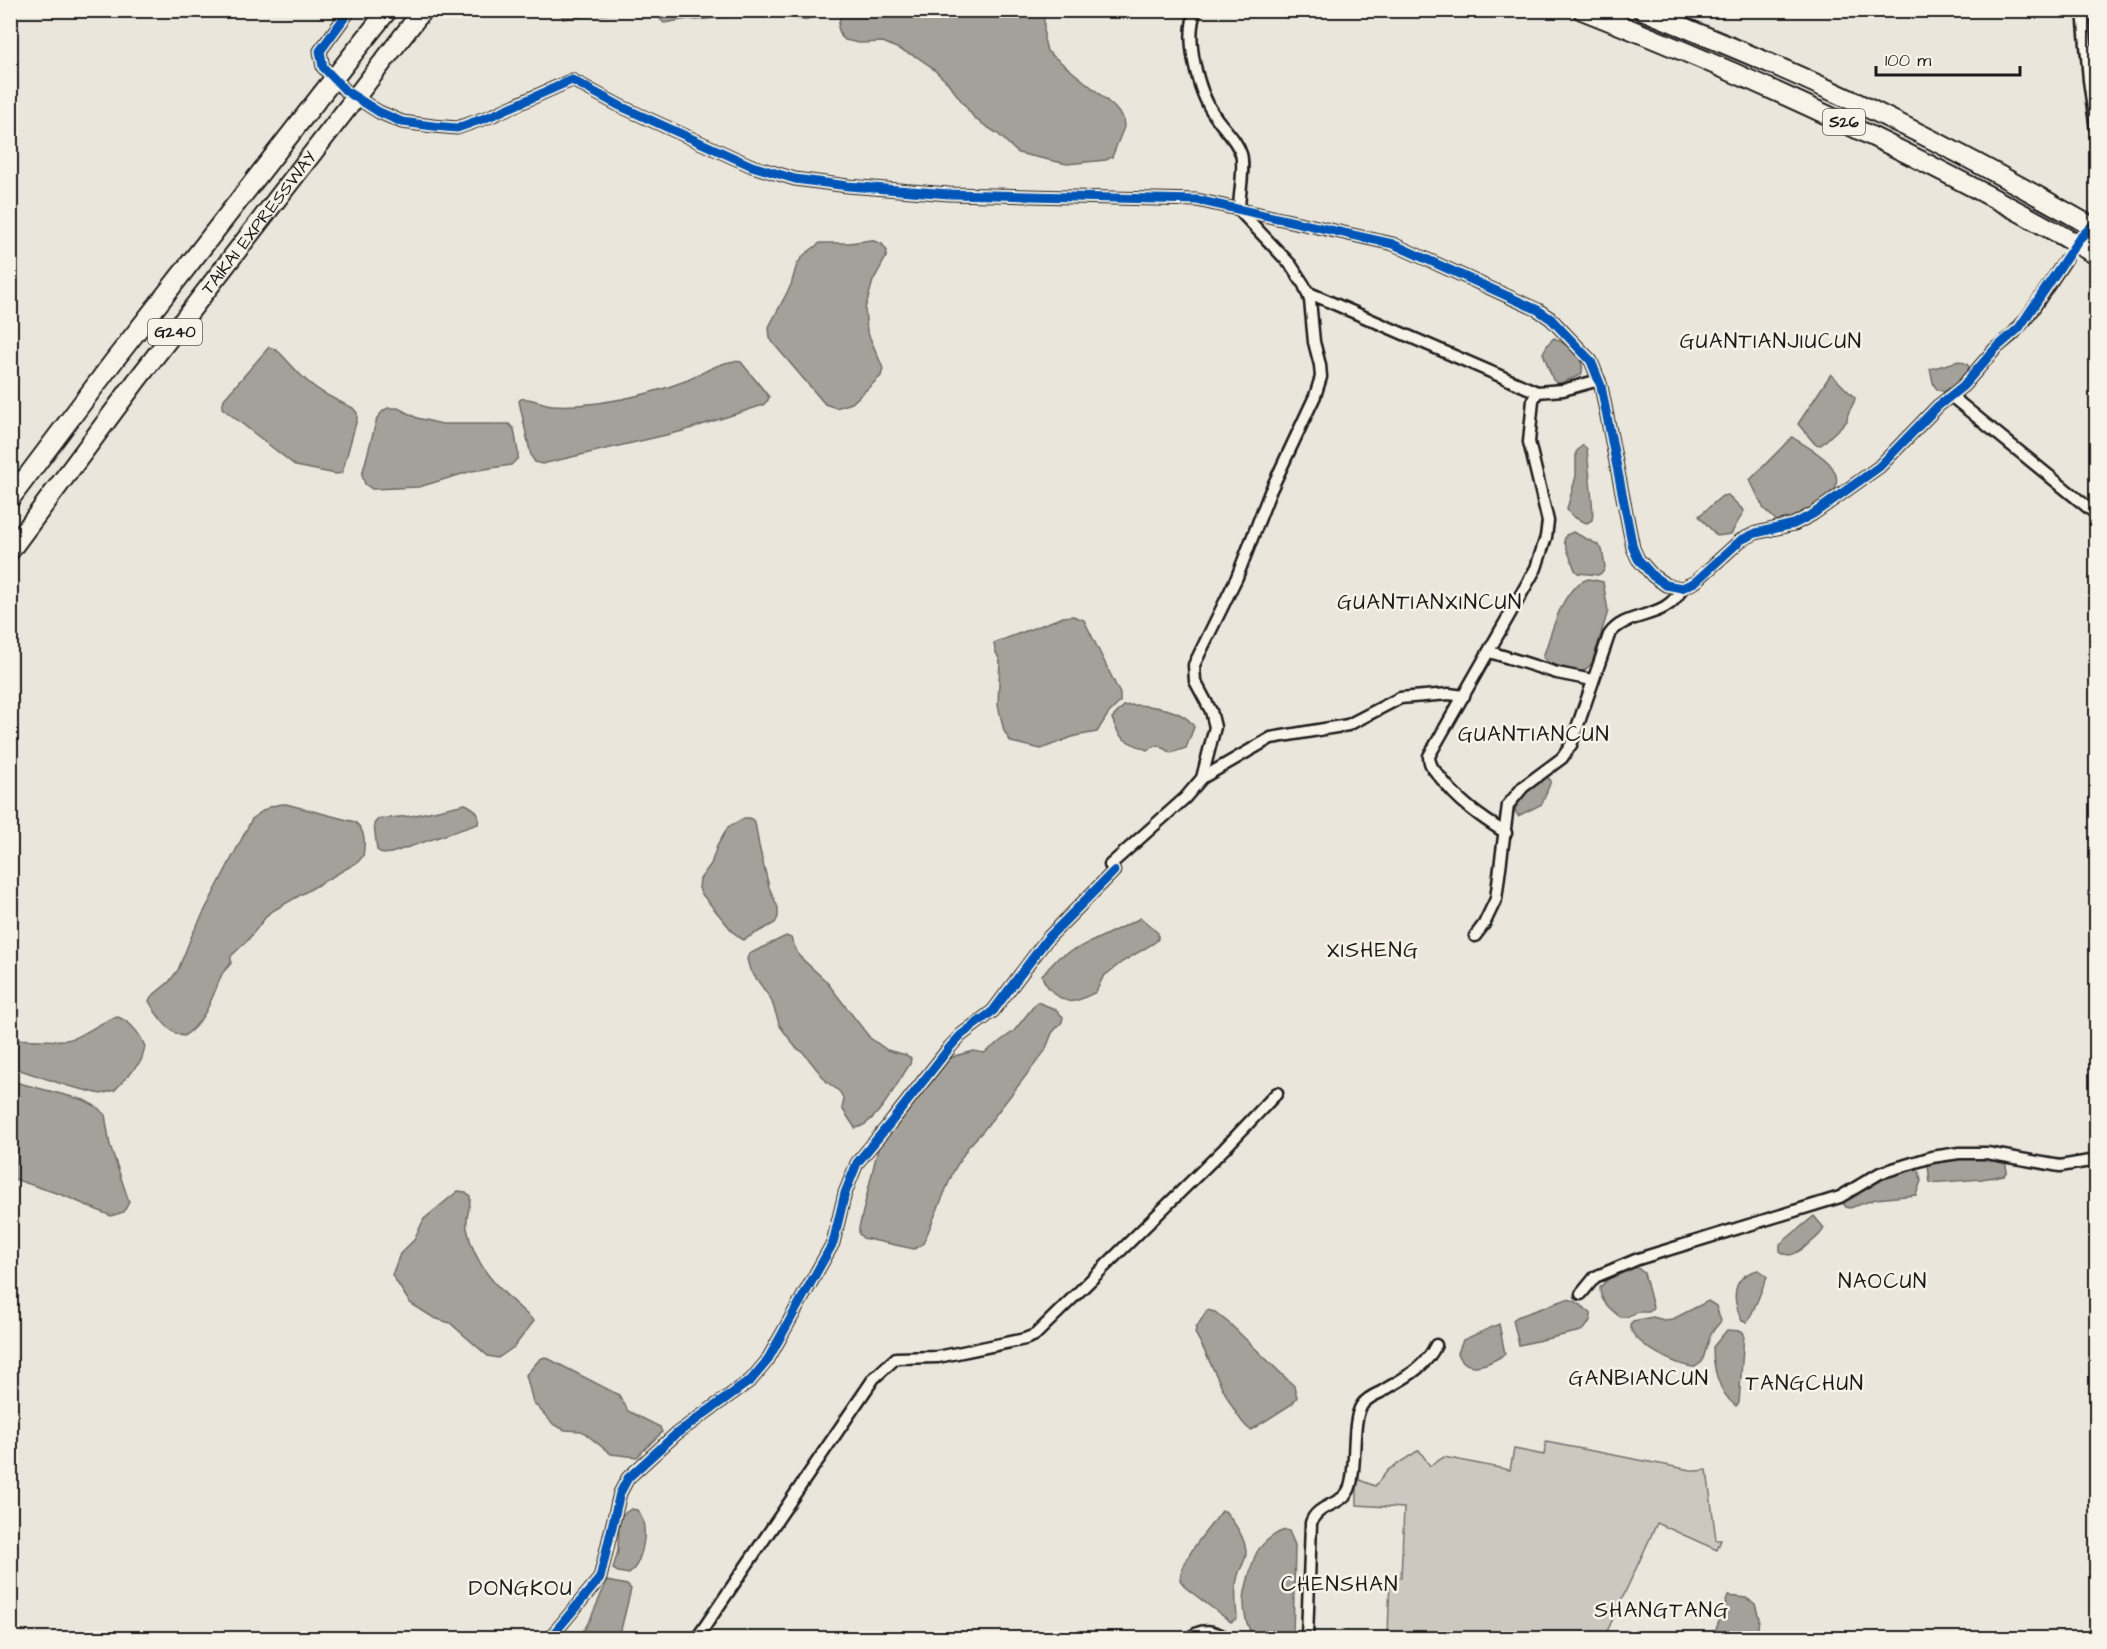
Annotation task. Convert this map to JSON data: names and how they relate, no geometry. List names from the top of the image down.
{
  "streets": {
    "highway": ["S26", "TAIKAI EXPRESSWAY", "G240"]
  },
  "districts": [
    "GUANTIANJIUCUN",
    "GUANTIANXINCUN",
    "GUANTIANCUN",
    "XISHENG",
    "NAOCUN",
    "GANBIANCUN",
    "TANGCHUN",
    "CHENSHAN",
    "DONGKOU",
    "SHANGTANG"
  ],
  "scale_bar": "100 m"
}
